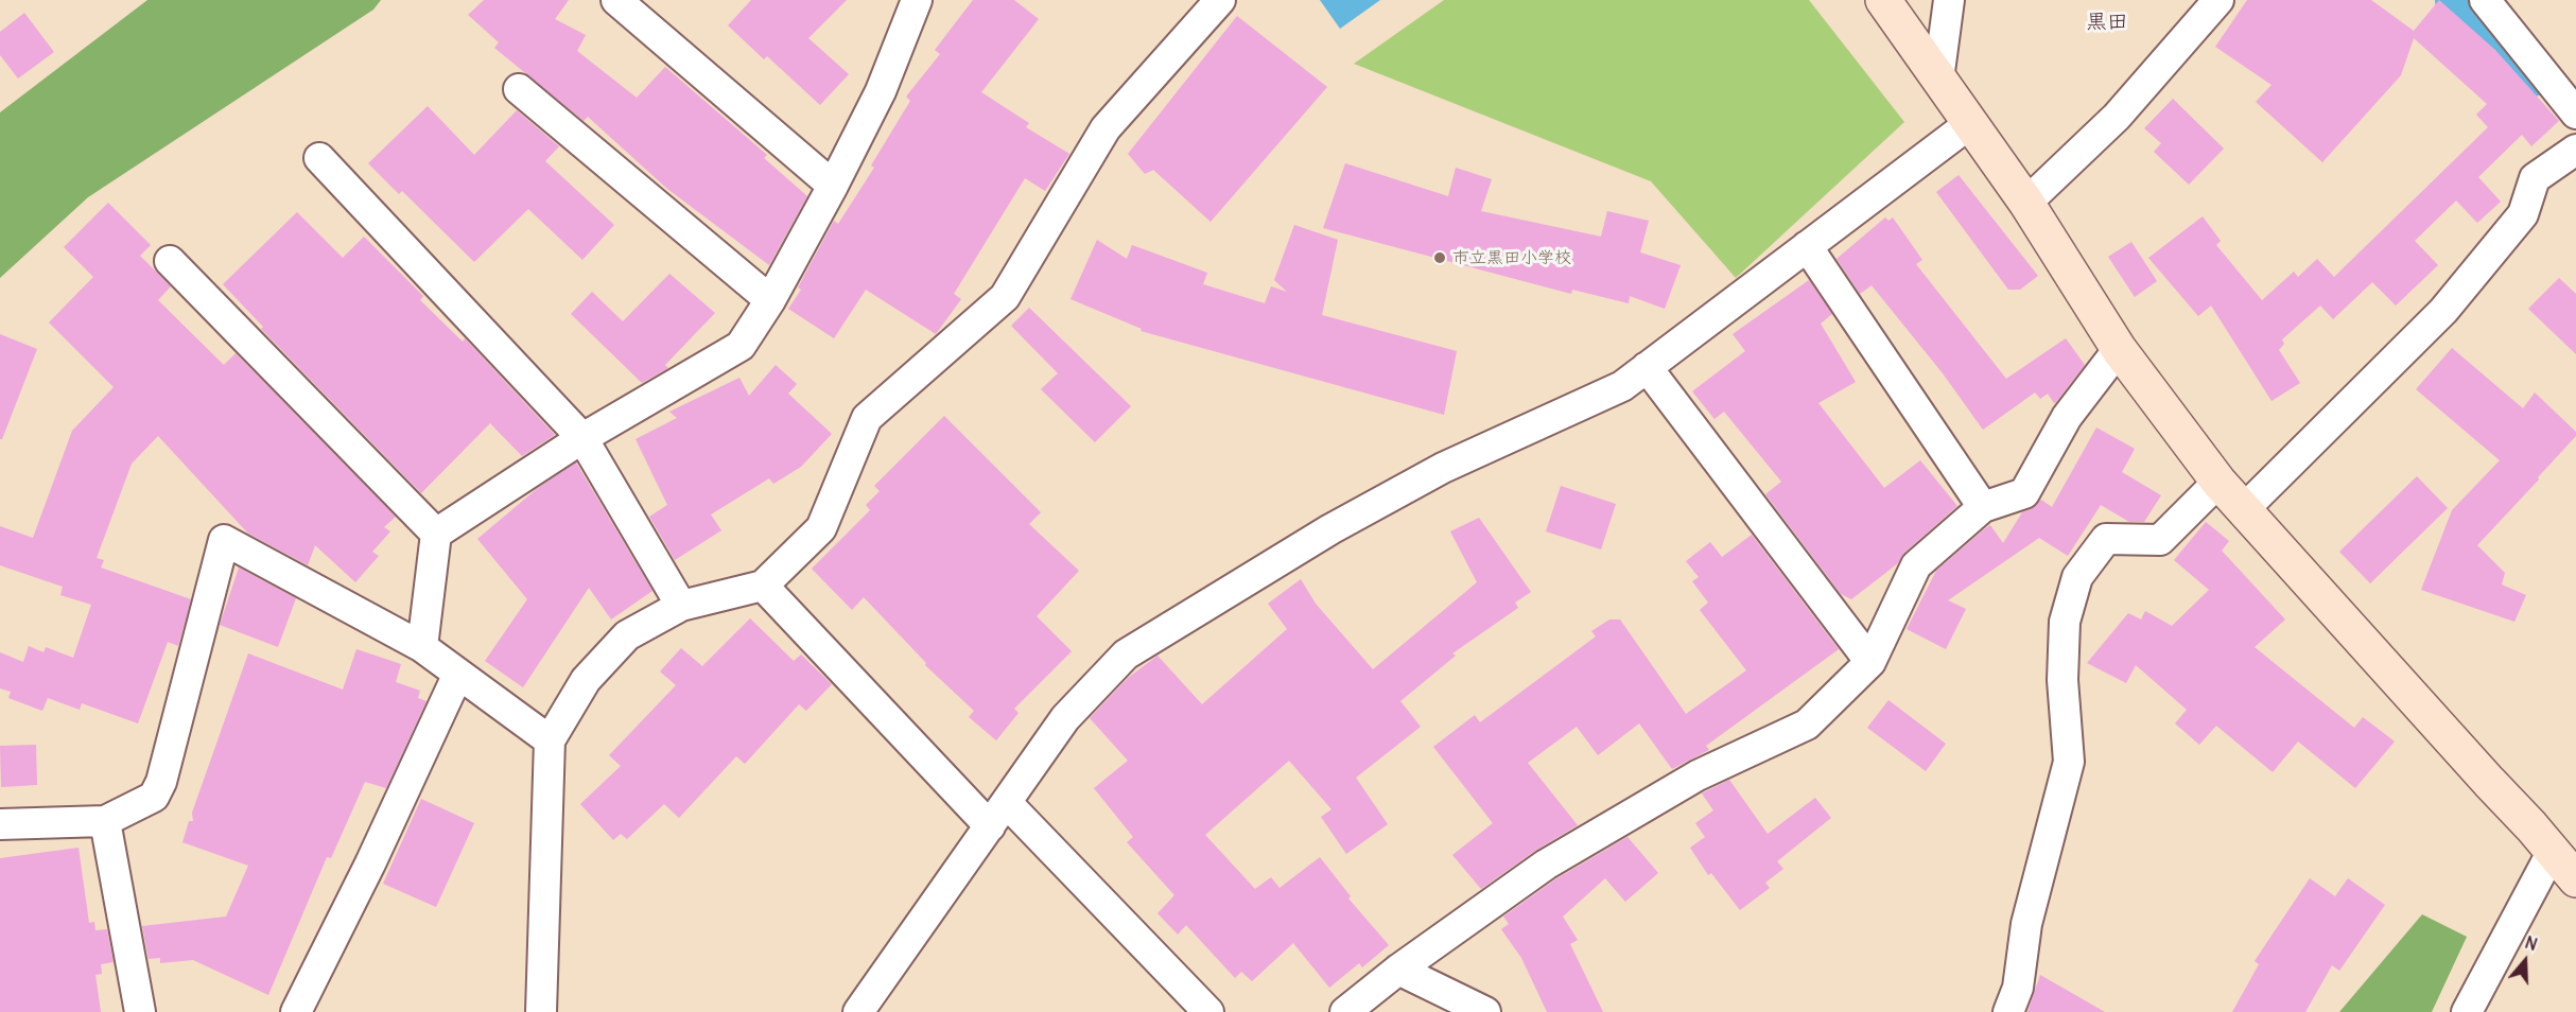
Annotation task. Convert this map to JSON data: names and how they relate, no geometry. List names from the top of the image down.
{
  "districts": ["黒田"],
  "places": ["市立黒田小学校"],
  "north": "top"
}
